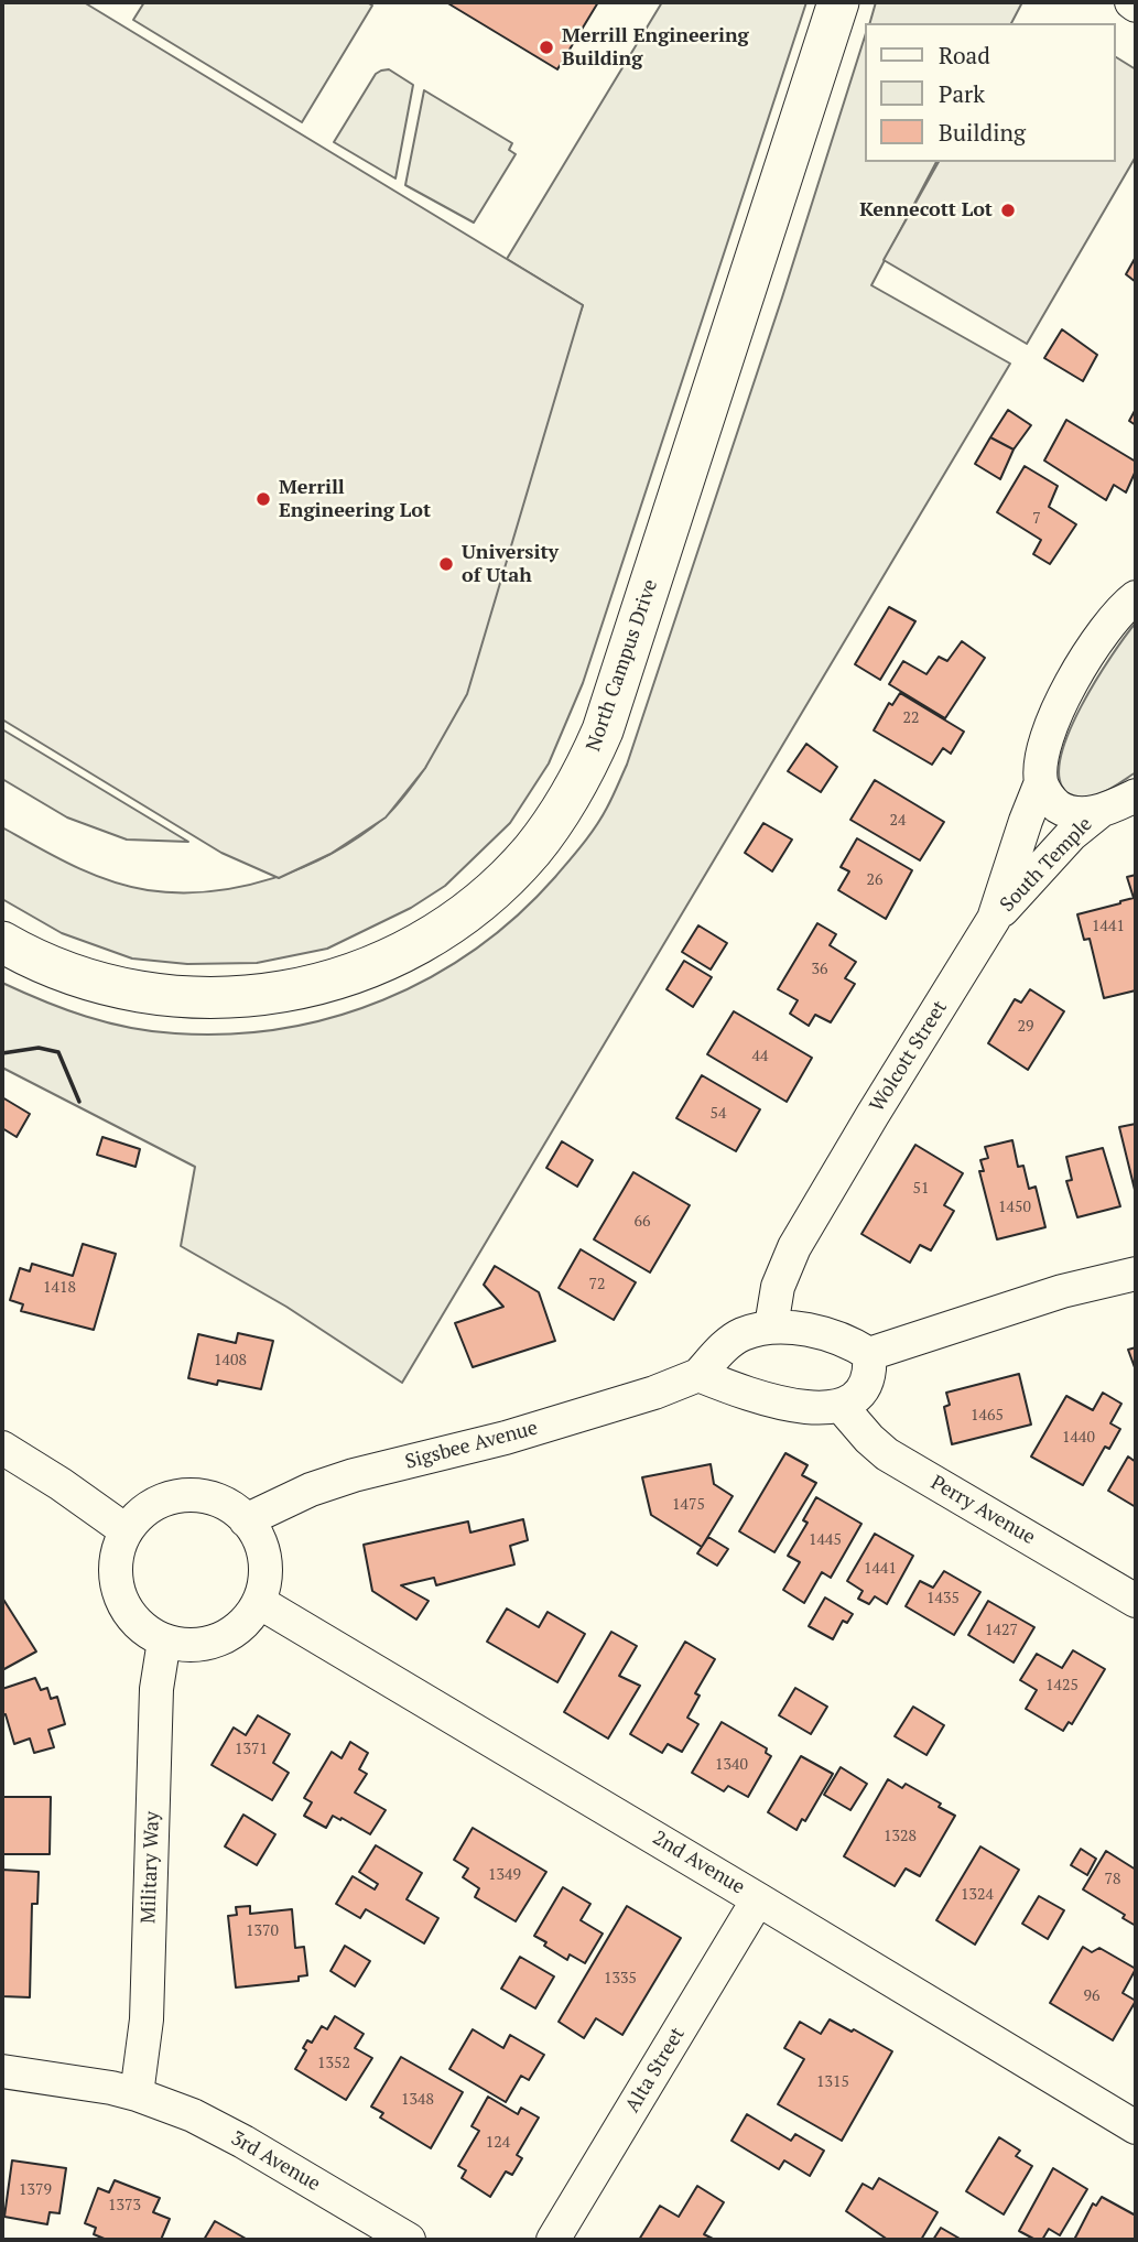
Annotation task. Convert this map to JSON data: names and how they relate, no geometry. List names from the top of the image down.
{
  "streets": {
    "main road": ["North Campus Drive"],
    "street": [
      "South Temple",
      "Wolcott Street",
      "Sigsbee Avenue",
      "Perry Avenue",
      "2nd Avenue",
      "Military Way",
      "Alta Street",
      "3rd Avenue"
    ]
  },
  "crossings": [
    ["South Temple", "Wolcott Street"],
    ["Wolcott Street", "Sigsbee Avenue"],
    ["Sigsbee Avenue", "2nd Avenue"],
    ["Sigsbee Avenue", "Military Way"],
    ["2nd Avenue", "Military Way"],
    ["2nd Avenue", "Alta Street"],
    ["Military Way", "3rd Avenue"]
  ],
  "places": [
    "Merrill Engineering Building",
    "Kennecott Lot",
    "Merrill Engineering Lot",
    "University of Utah"
  ],
  "house_numbers": [
    "7",
    "22",
    "24",
    "26",
    "1441",
    "36",
    "29",
    "44",
    "54",
    "51",
    "1450",
    "66",
    "72",
    "1418",
    "1408",
    "1465",
    "1440",
    "1475",
    "1445",
    "1441",
    "1435",
    "1427",
    "1425",
    "1371",
    "1340",
    "1328",
    "1349",
    "78",
    "1324",
    "1370",
    "1335",
    "96",
    "1352",
    "1315",
    "1348",
    "124",
    "1379",
    "1373"
  ],
  "legend": ["Road", "Park", "Building"]
}
